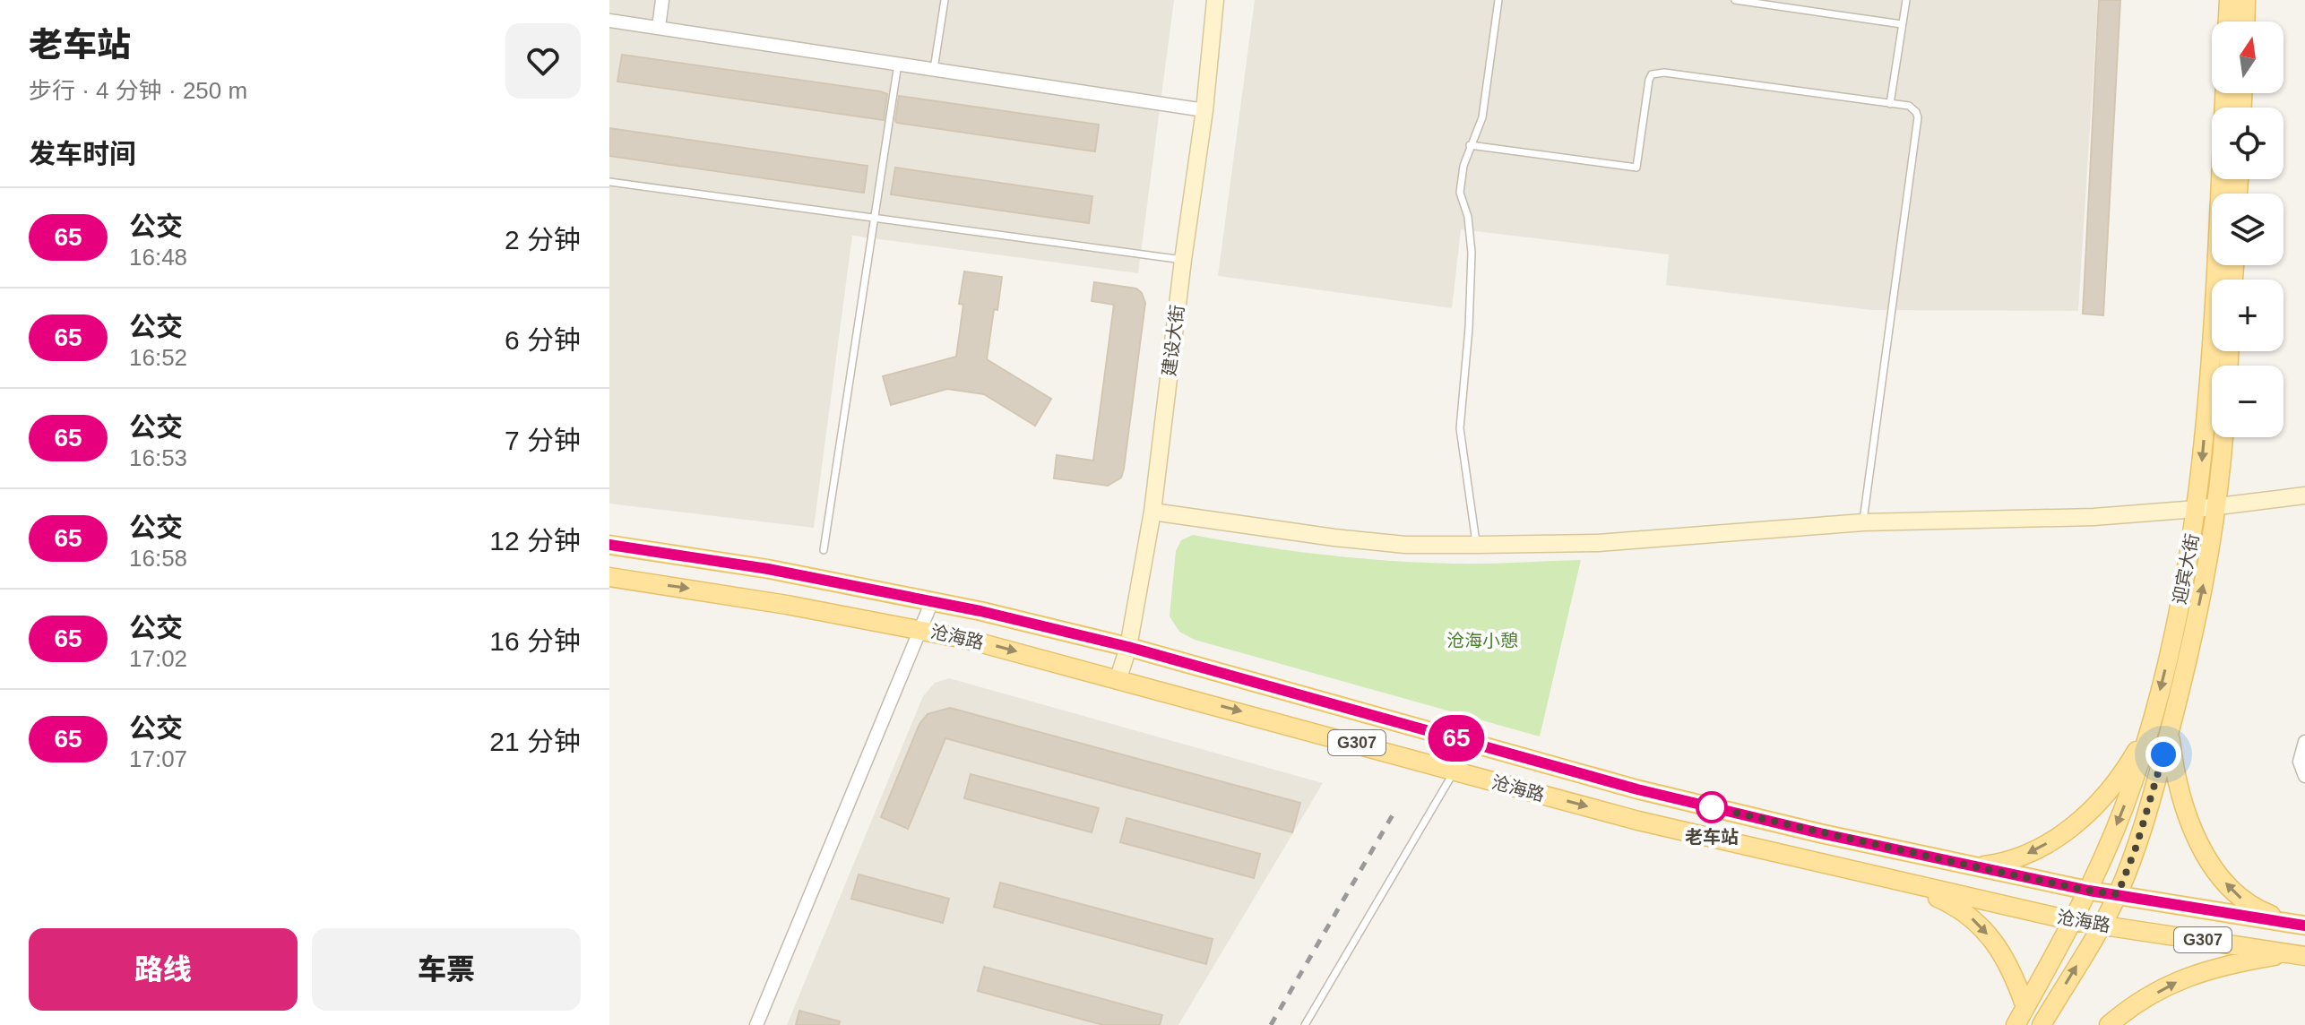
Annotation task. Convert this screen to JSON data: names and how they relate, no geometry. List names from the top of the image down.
{
  "streets": {
    "main road": ["迎宾大街", "沧海路", "G307"],
    "street": ["建设大街"]
  },
  "crossings": [
    ["建设大街", "沧海路"],
    ["迎宾大街", "沧海路"]
  ],
  "parks": ["沧海小憩"],
  "places": ["老车站"],
  "lines": ["bus line 65"],
  "north": "top",
  "page": {
    "heading": [
      ["老车站", "步行 · 4 分钟 · 250 m"],
      "发车时间"
    ],
    "on_map": "65",
    "map_buttons": ["+", "−"],
    "list": [
      {
        "mark": "65",
        "name": "公交",
        "note": "16:48",
        "value": "2 分钟"
      },
      {
        "mark": "65",
        "name": "公交",
        "note": "16:52",
        "value": "6 分钟"
      },
      {
        "mark": "65",
        "name": "公交",
        "note": "16:53",
        "value": "7 分钟"
      },
      {
        "mark": "65",
        "name": "公交",
        "note": "16:58",
        "value": "12 分钟"
      },
      {
        "mark": "65",
        "name": "公交",
        "note": "17:02",
        "value": "16 分钟"
      },
      {
        "mark": "65",
        "name": "公交",
        "note": "17:07",
        "value": "21 分钟"
      }
    ],
    "buttons": ["路线", "车票"]
  }
}
